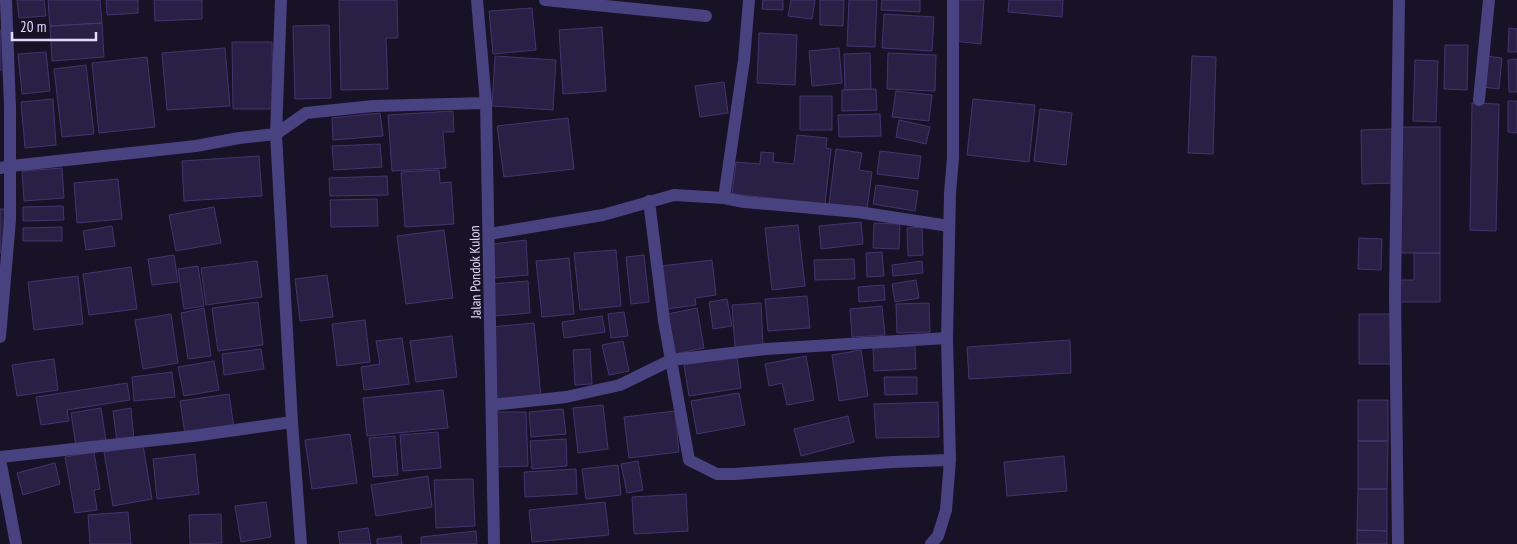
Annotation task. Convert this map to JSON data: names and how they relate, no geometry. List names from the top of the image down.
{
  "streets": {
    "street": ["Jalan Pondok Kulon"]
  },
  "scale_bar": "20 m"
}
